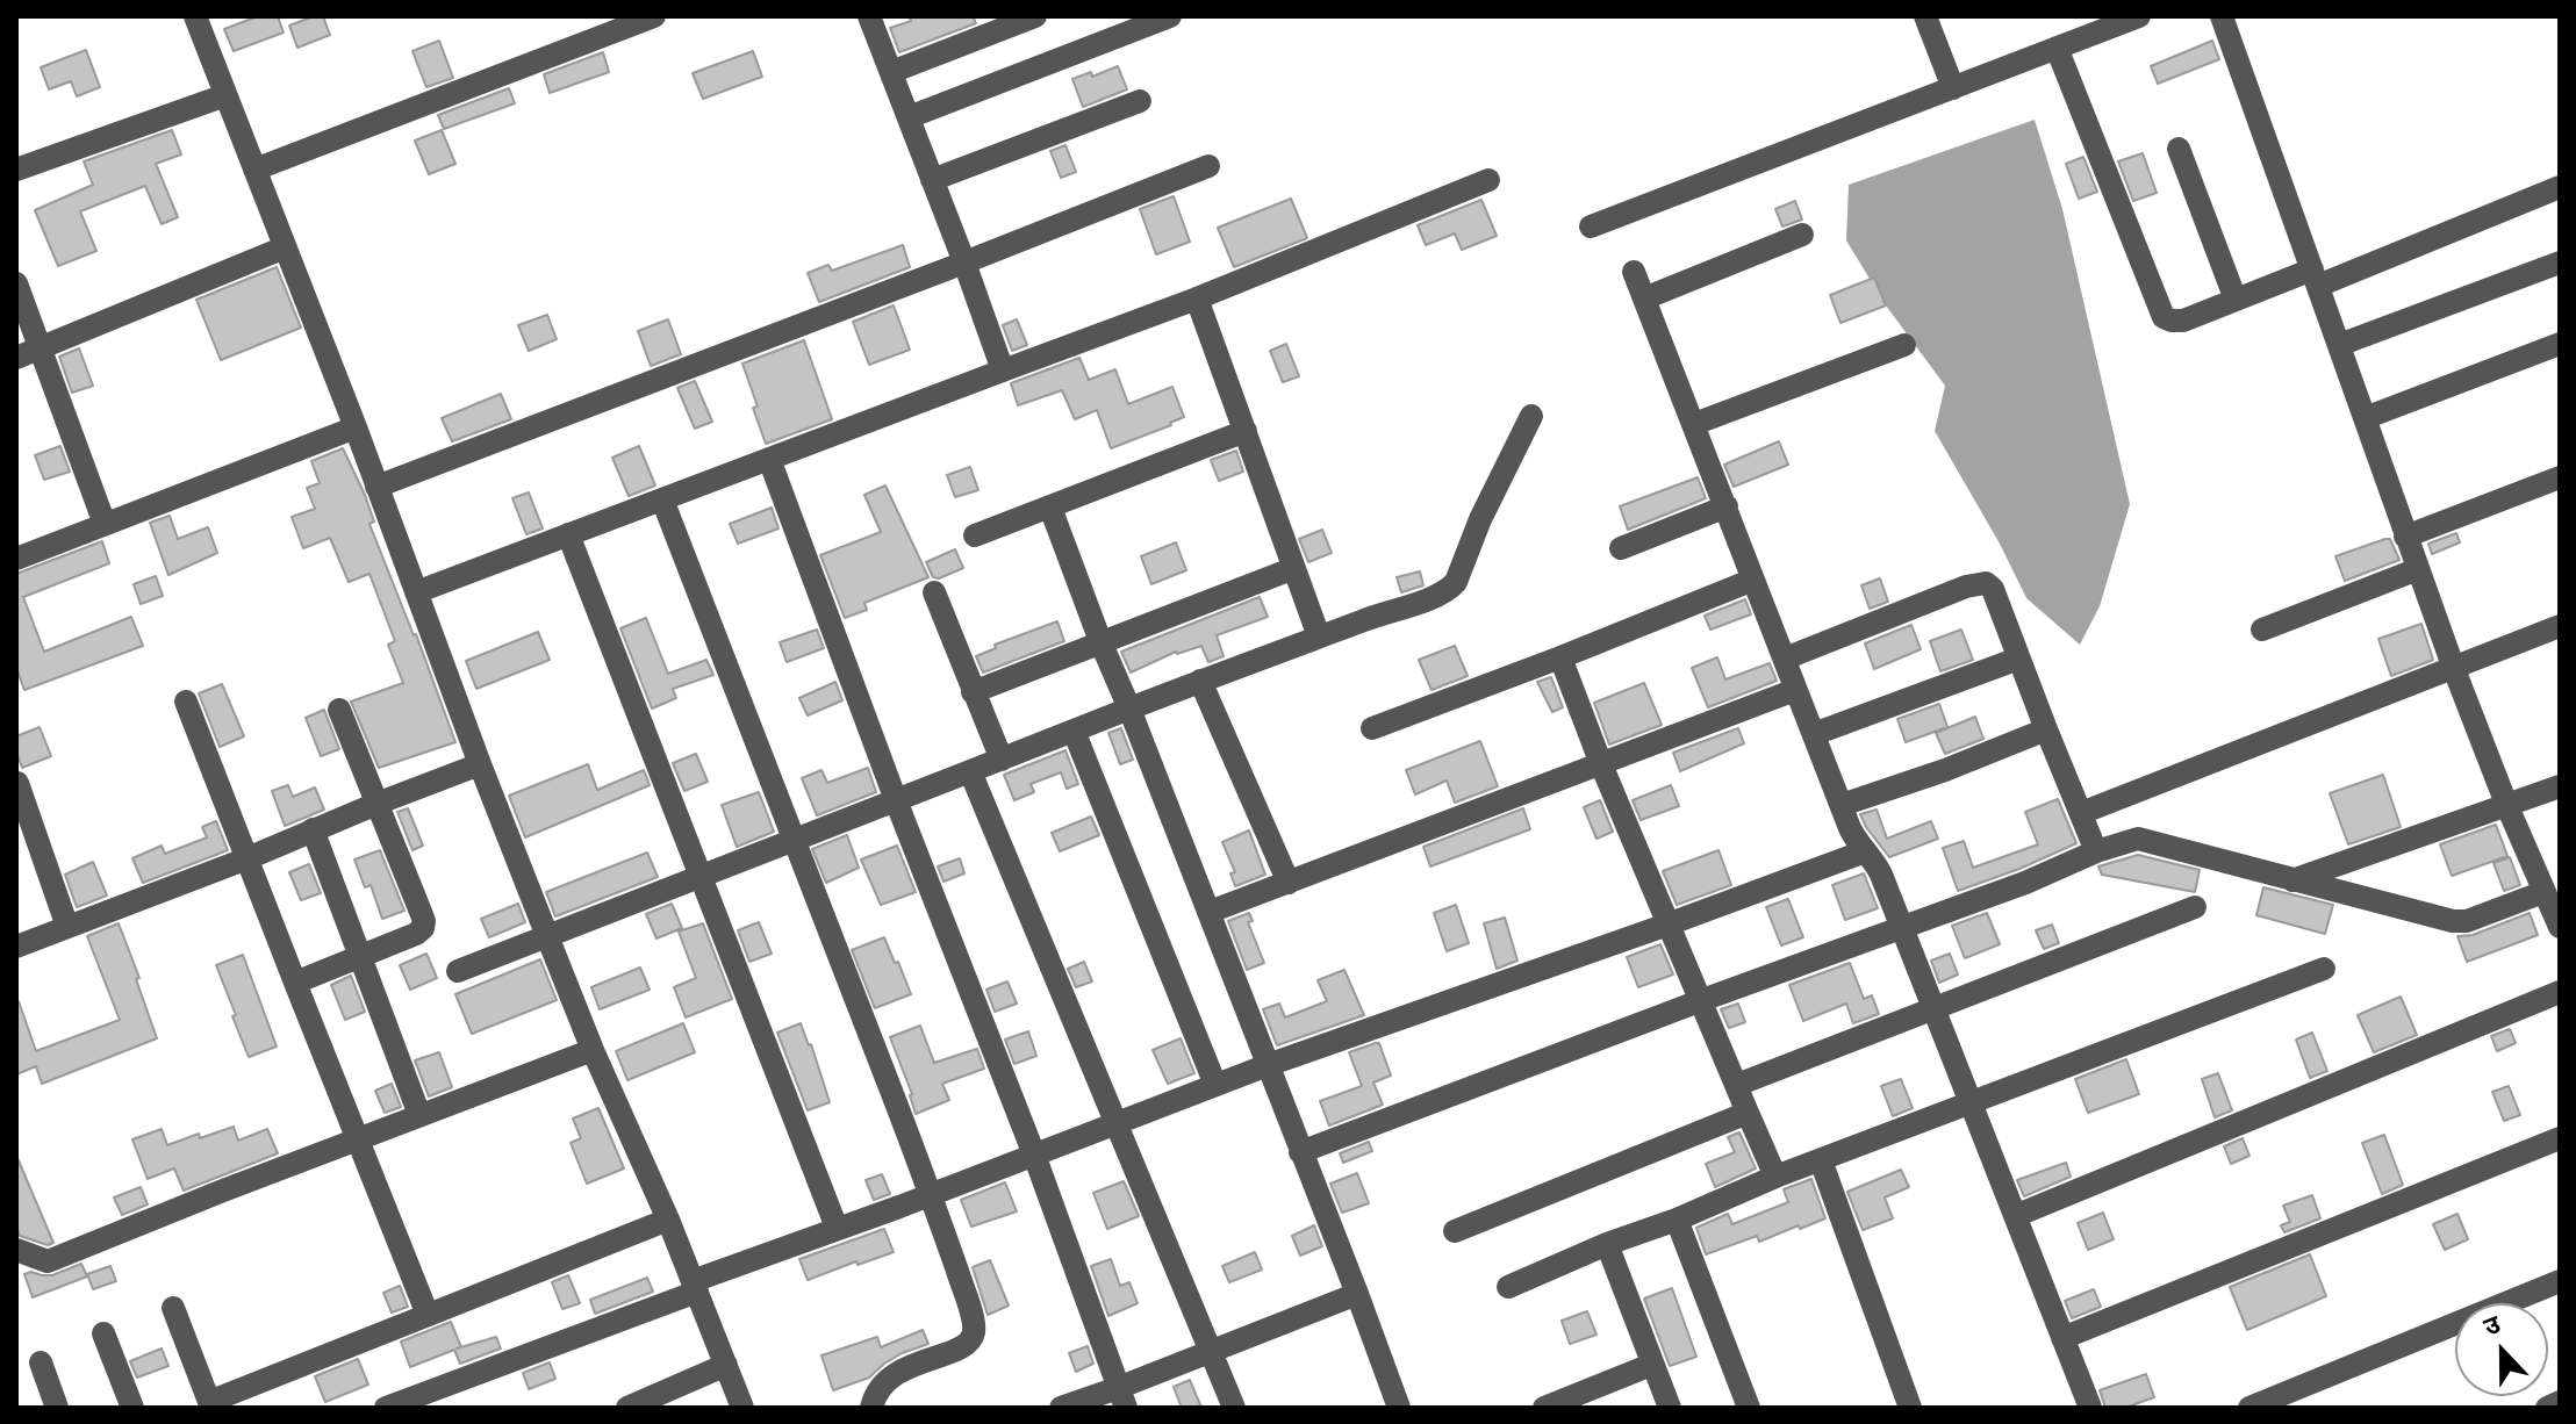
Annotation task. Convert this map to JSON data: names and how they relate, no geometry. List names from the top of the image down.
{
  "north": "top"
}
